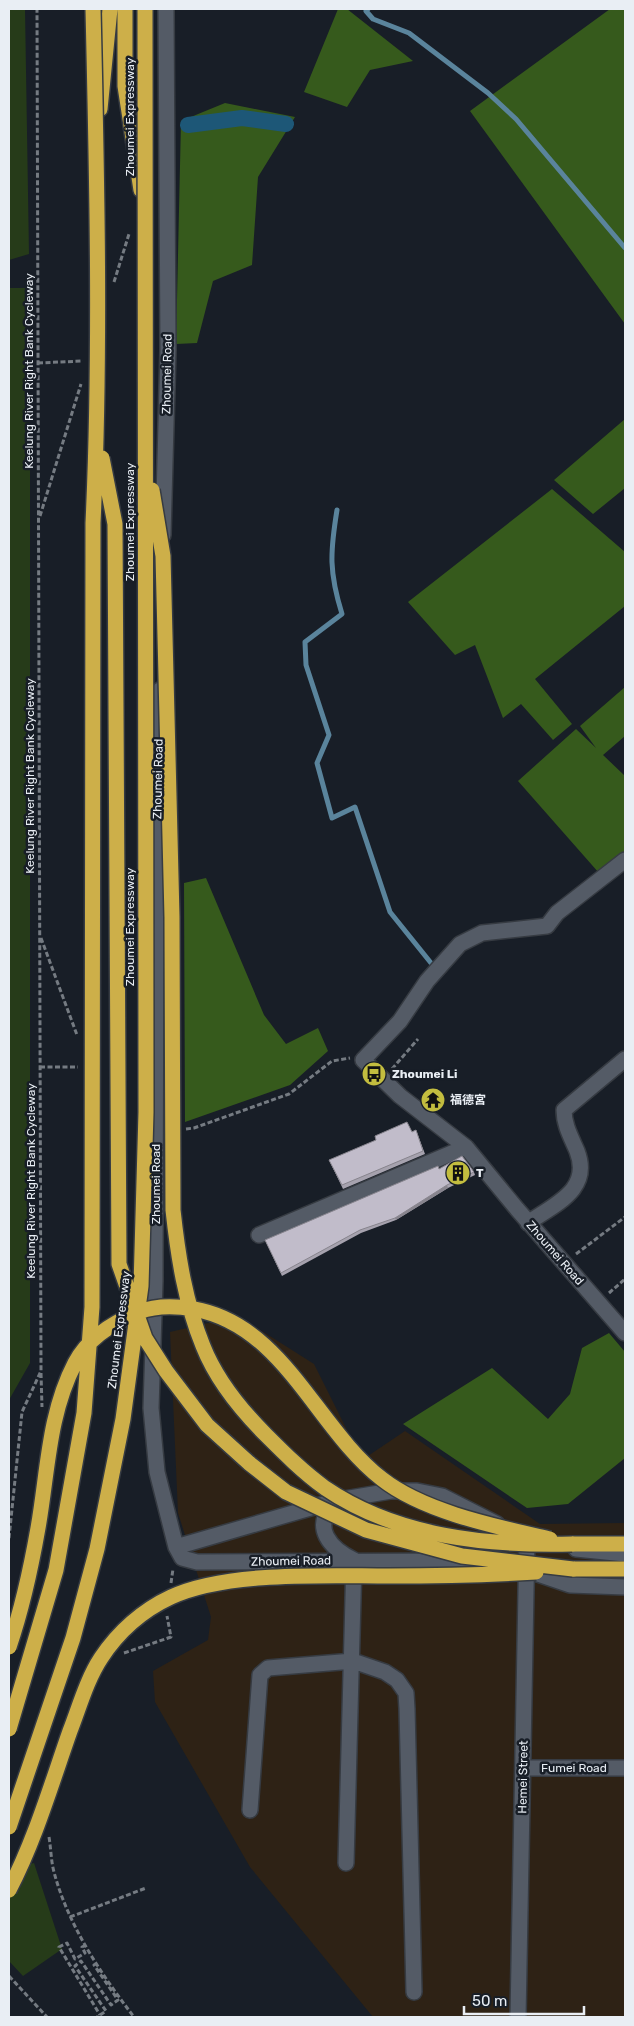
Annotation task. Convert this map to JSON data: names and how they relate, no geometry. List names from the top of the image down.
{
  "streets": {
    "highway": ["Zhoumei Expressway"],
    "street": ["Zhoumei Road", "Fumei Road", "Hemei Street"],
    "path": ["Keelung River Right Bank Cycleway"]
  },
  "crossings": [
    ["Zhoumei Road", "Hemei Street"],
    ["Fumei Road", "Hemei Street"]
  ],
  "places": {
    "bus stop": ["Zhoumei Li"],
    "temple": ["福德宮"],
    "building": ["T"]
  },
  "scale_bar": "50 m"
}
